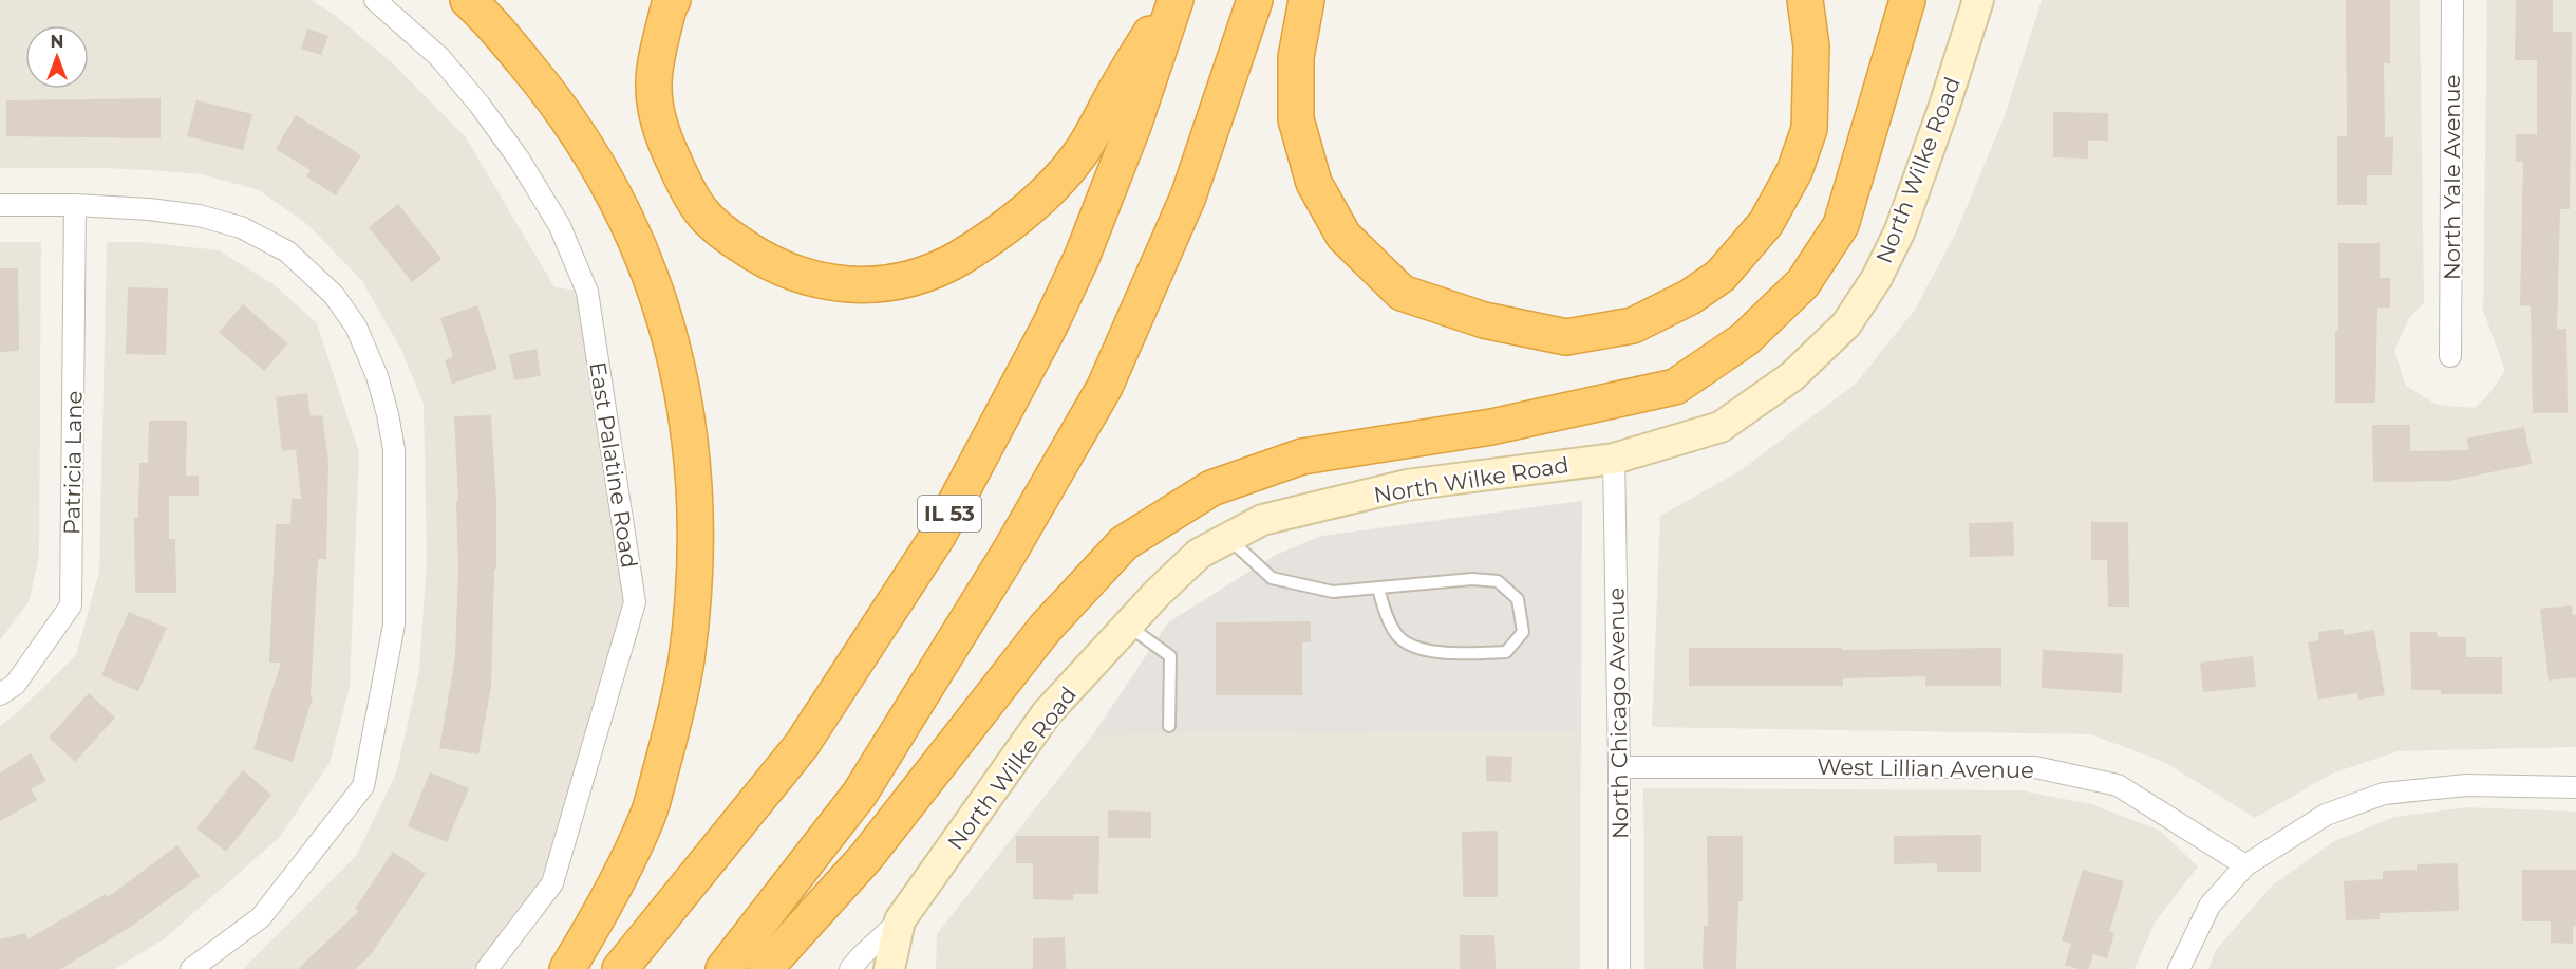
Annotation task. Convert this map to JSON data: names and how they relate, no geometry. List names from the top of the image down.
{
  "streets": {
    "highway": ["IL 53"],
    "street": [
      "North Wilke Road",
      "North Yale Avenue",
      "Patricia Lane",
      "East Palatine Road",
      "North Chicago Avenue",
      "West Lillian Avenue"
    ]
  },
  "crossings": [
    ["North Wilke Road", "North Chicago Avenue"],
    ["North Chicago Avenue", "West Lillian Avenue"]
  ],
  "north": "top"
}
